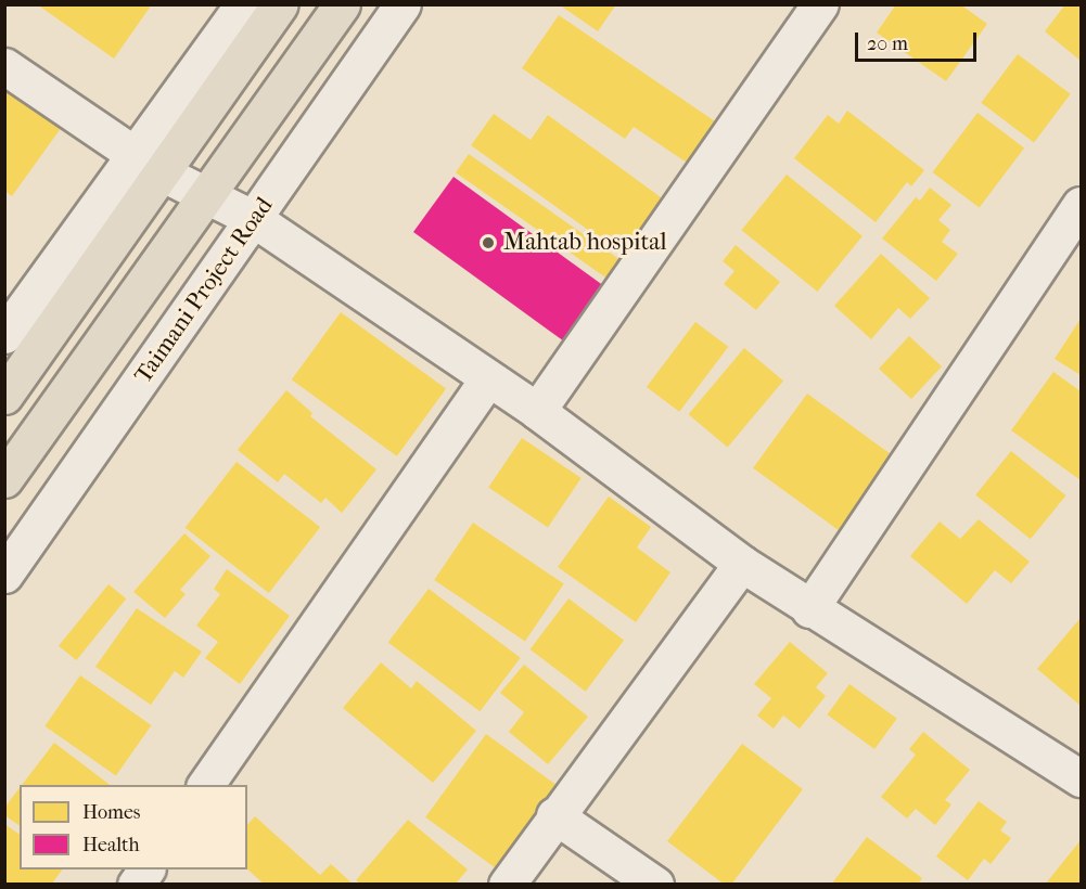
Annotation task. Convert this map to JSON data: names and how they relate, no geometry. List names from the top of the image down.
{
  "streets": {
    "main road": ["Taimani Project Road"]
  },
  "places": ["Mahtab hospital"],
  "legend": ["Homes", "Health"],
  "scale_bar": "20 m"
}
